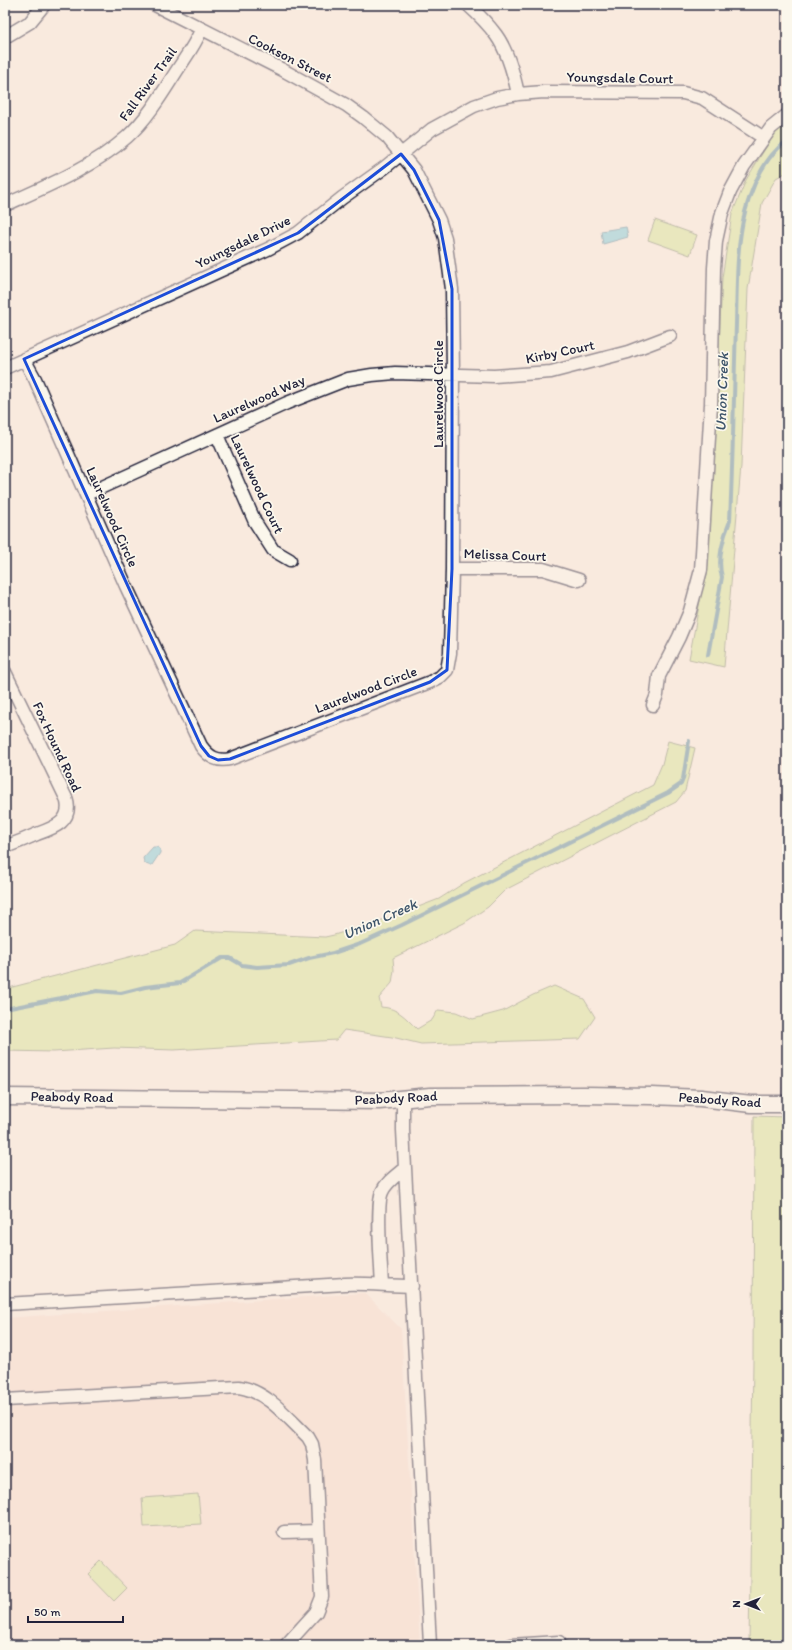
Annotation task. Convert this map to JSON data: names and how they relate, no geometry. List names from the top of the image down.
{
  "streets": {
    "main road": ["Peabody Road"],
    "street": [
      "Cookson Street",
      "Youngsdale Court",
      "Fall River Trail",
      "Youngsdale Drive",
      "Kirby Court",
      "Laurelwood Circle",
      "Laurelwood Way",
      "Laurelwood Court",
      "Melissa Court",
      "Fox Hound Road"
    ]
  },
  "crossings": [
    ["Cookson Street", "Fall River Trail"],
    ["Cookson Street", "Youngsdale Drive"],
    ["Cookson Street", "Laurelwood Circle"],
    ["Youngsdale Court", "Youngsdale Drive"],
    ["Youngsdale Drive", "Laurelwood Circle"],
    ["Kirby Court", "Laurelwood Circle"],
    ["Kirby Court", "Laurelwood Way"],
    ["Laurelwood Circle", "Laurelwood Way"],
    ["Laurelwood Circle", "Melissa Court"],
    ["Laurelwood Way", "Laurelwood Court"]
  ],
  "water": ["Union Creek"],
  "scale_bar": "50 m",
  "north": "left"
}
